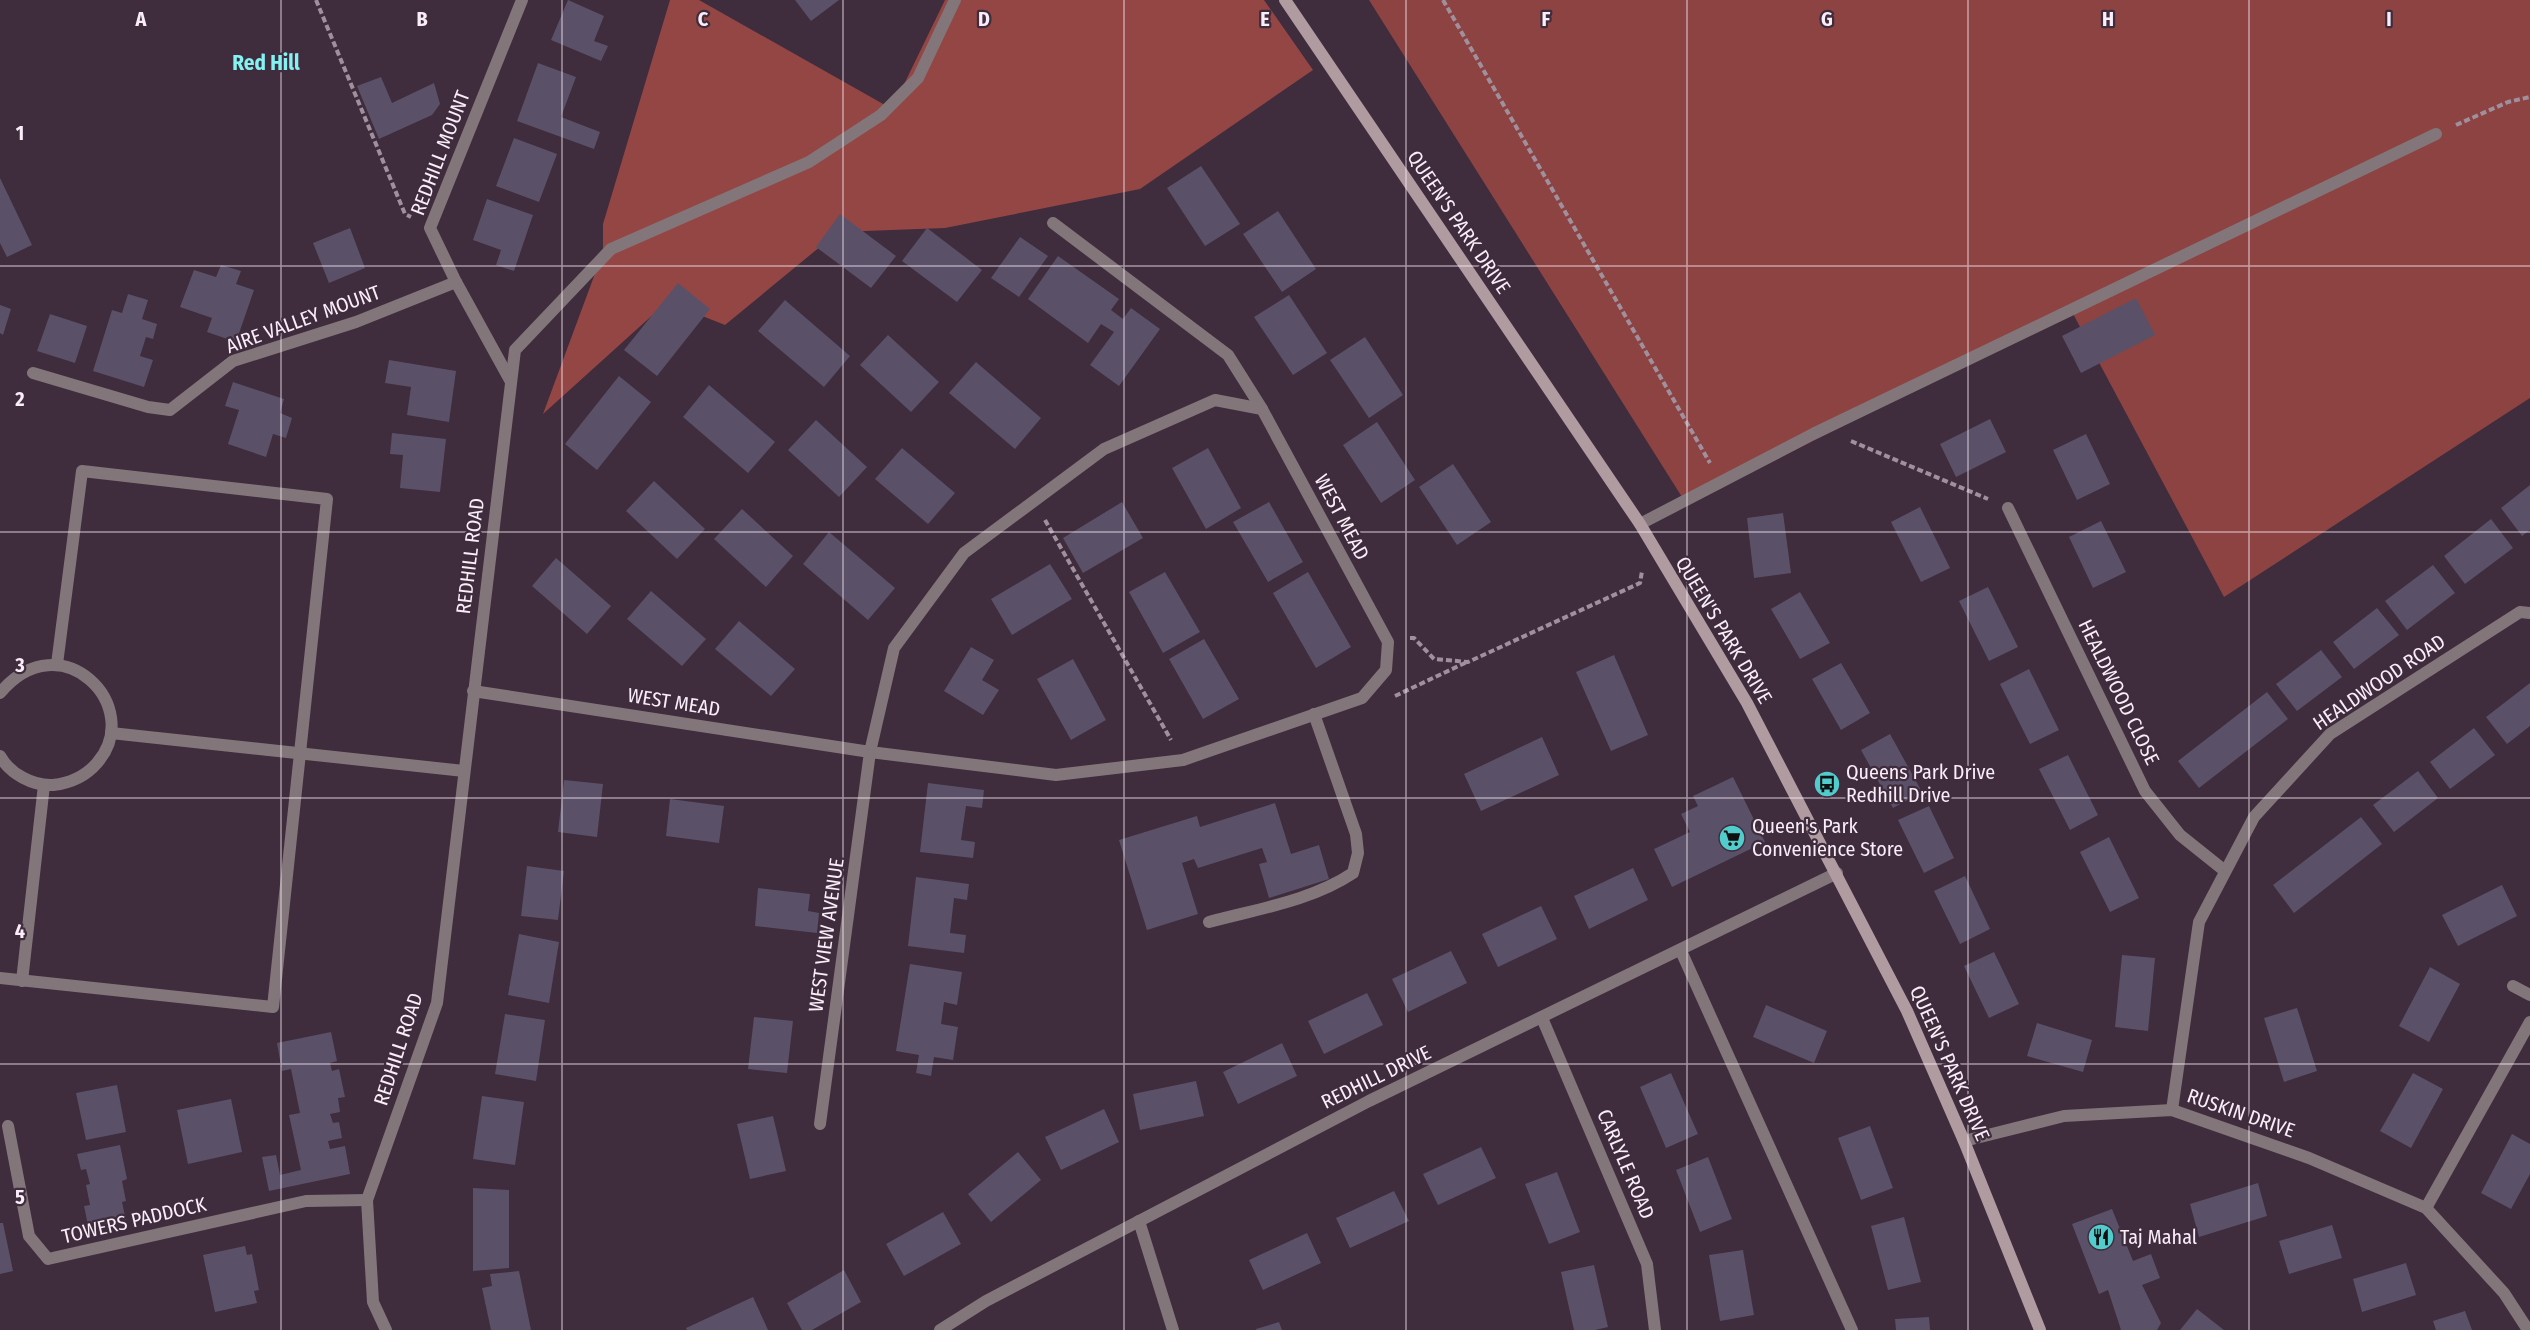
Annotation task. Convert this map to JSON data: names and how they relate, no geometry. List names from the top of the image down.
{
  "streets": {
    "street": [
      "REDHILL MOUNT",
      "QUEEN'S PARK DRIVE",
      "AIRE VALLEY MOUNT",
      "WEST MEAD",
      "REDHILL ROAD",
      "HEALDWOOD ROAD",
      "HEALDWOOD CLOSE",
      "WEST VIEW AVENUE",
      "REDHILL DRIVE",
      "RUSKIN DRIVE",
      "CARLYLE ROAD",
      "TOWERS PADDOCK"
    ]
  },
  "crossings": [
    ["REDHILL MOUNT", "AIRE VALLEY MOUNT"],
    ["REDHILL MOUNT", "REDHILL ROAD"],
    ["QUEEN'S PARK DRIVE", "REDHILL DRIVE"],
    ["QUEEN'S PARK DRIVE", "RUSKIN DRIVE"],
    ["WEST MEAD", "REDHILL ROAD"],
    ["WEST MEAD", "WEST VIEW AVENUE"],
    ["REDHILL ROAD", "TOWERS PADDOCK"],
    ["HEALDWOOD ROAD", "HEALDWOOD CLOSE"],
    ["HEALDWOOD ROAD", "RUSKIN DRIVE"],
    ["REDHILL DRIVE", "CARLYLE ROAD"]
  ],
  "districts": ["Red Hill"],
  "places": {
    "bus stop": ["Queens Park Drive Redhill Drive"],
    "supermarket": ["Queen's Park Convenience Store"],
    "restaurant": ["Taj Mahal"]
  },
  "grid": {
    "columns": [
      "A",
      "B",
      "C",
      "D",
      "E",
      "F",
      "G",
      "H",
      "I"
    ],
    "rows": [
      "1",
      "2",
      "3",
      "4",
      "5"
    ]
  }
}
